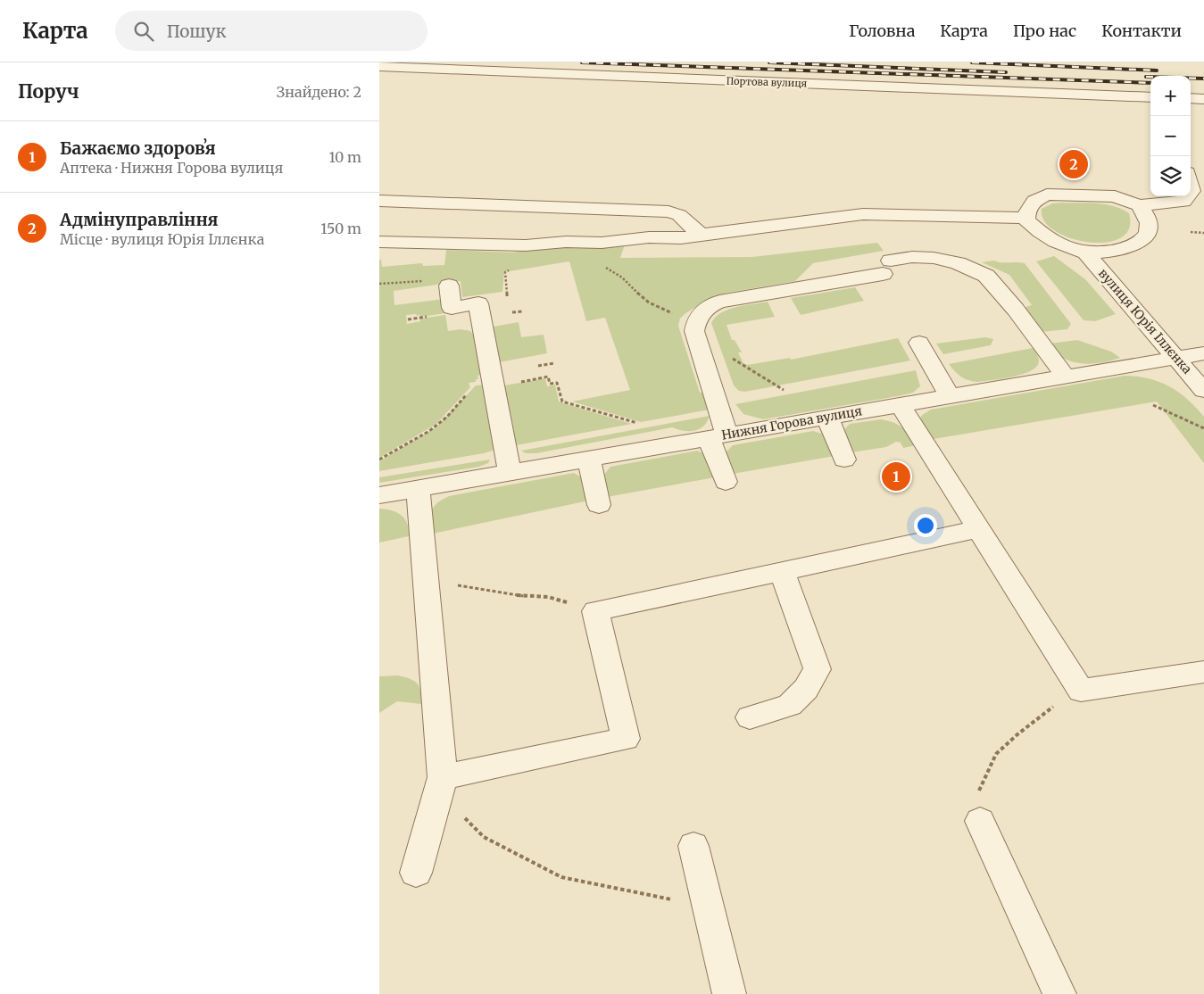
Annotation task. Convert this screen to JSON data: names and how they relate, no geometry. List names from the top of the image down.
{
  "streets": {
    "street": ["Портова вулиця", "вулиця Юрія Іллєнка", "Нижня Горова вулиця"]
  },
  "crossings": [
    ["вулиця Юрія Іллєнка", "Нижня Горова вулиця"]
  ],
  "page": {
    "header": "Карта",
    "search": "Пошук",
    "nav": [
      "Головна",
      "Карта",
      "Про нас",
      "Контакти"
    ],
    "heading": ["Поруч", "Знайдено: 2"],
    "map_buttons": ["+", "−"],
    "list": [
      {
        "mark": "1",
        "name": "Бажаємо здоровʼя",
        "note": "Аптека · Нижня Горова вулиця",
        "value": "10 m"
      },
      {
        "mark": "2",
        "name": "Адмінуправління",
        "note": "Місце · вулиця Юрія Іллєнка",
        "value": "150 m"
      }
    ],
    "pins": ["2", "1"]
  }
}
